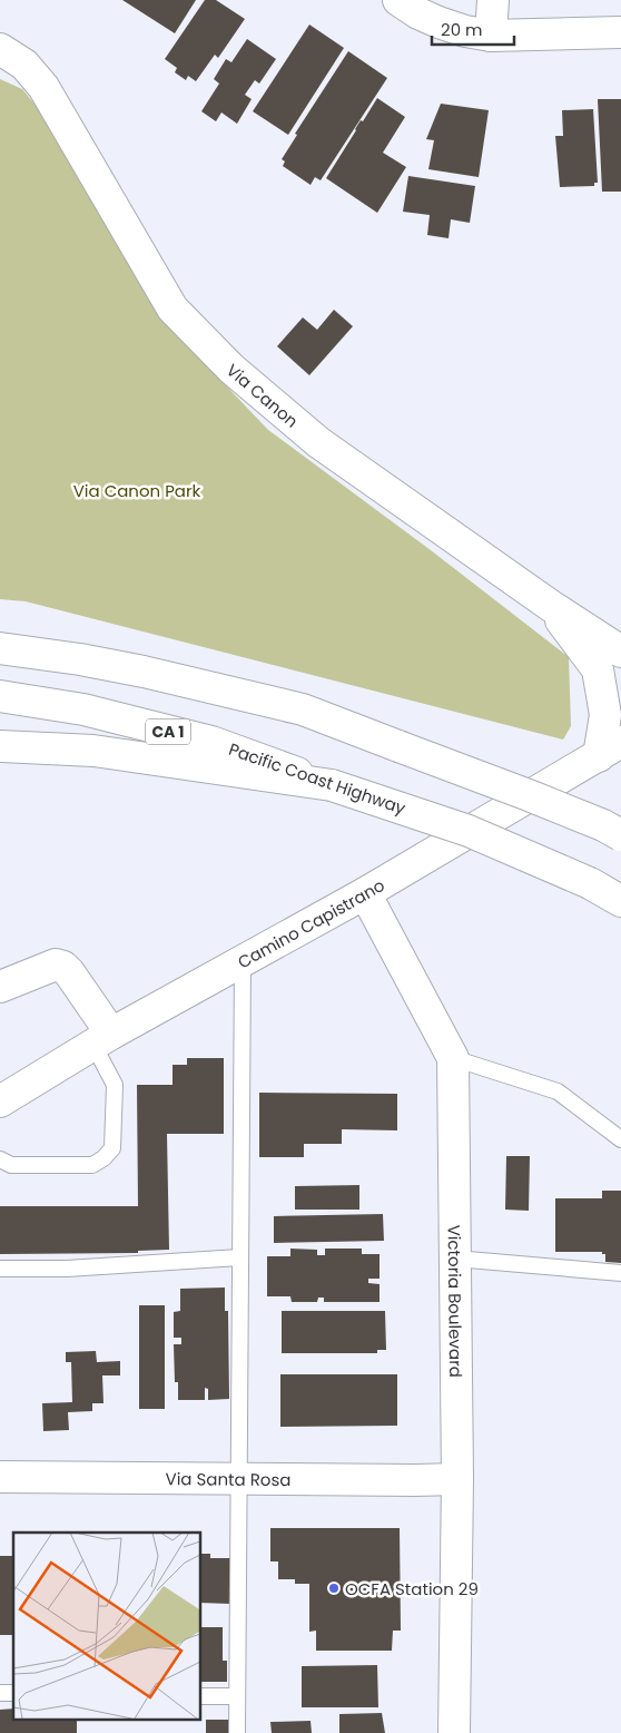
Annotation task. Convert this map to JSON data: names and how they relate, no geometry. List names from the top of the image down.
{
  "streets": {
    "main road": [
      "Via Canon",
      "CA 1",
      "Pacific Coast Highway",
      "Camino Capistrano",
      "Victoria Boulevard",
      "Via Santa Rosa"
    ]
  },
  "crossings": [
    ["Camino Capistrano", "Victoria Boulevard"],
    ["Victoria Boulevard", "Via Santa Rosa"]
  ],
  "parks": ["Via Canon Park"],
  "places": ["OCFA Station 29"],
  "scale_bar": "20 m"
}
